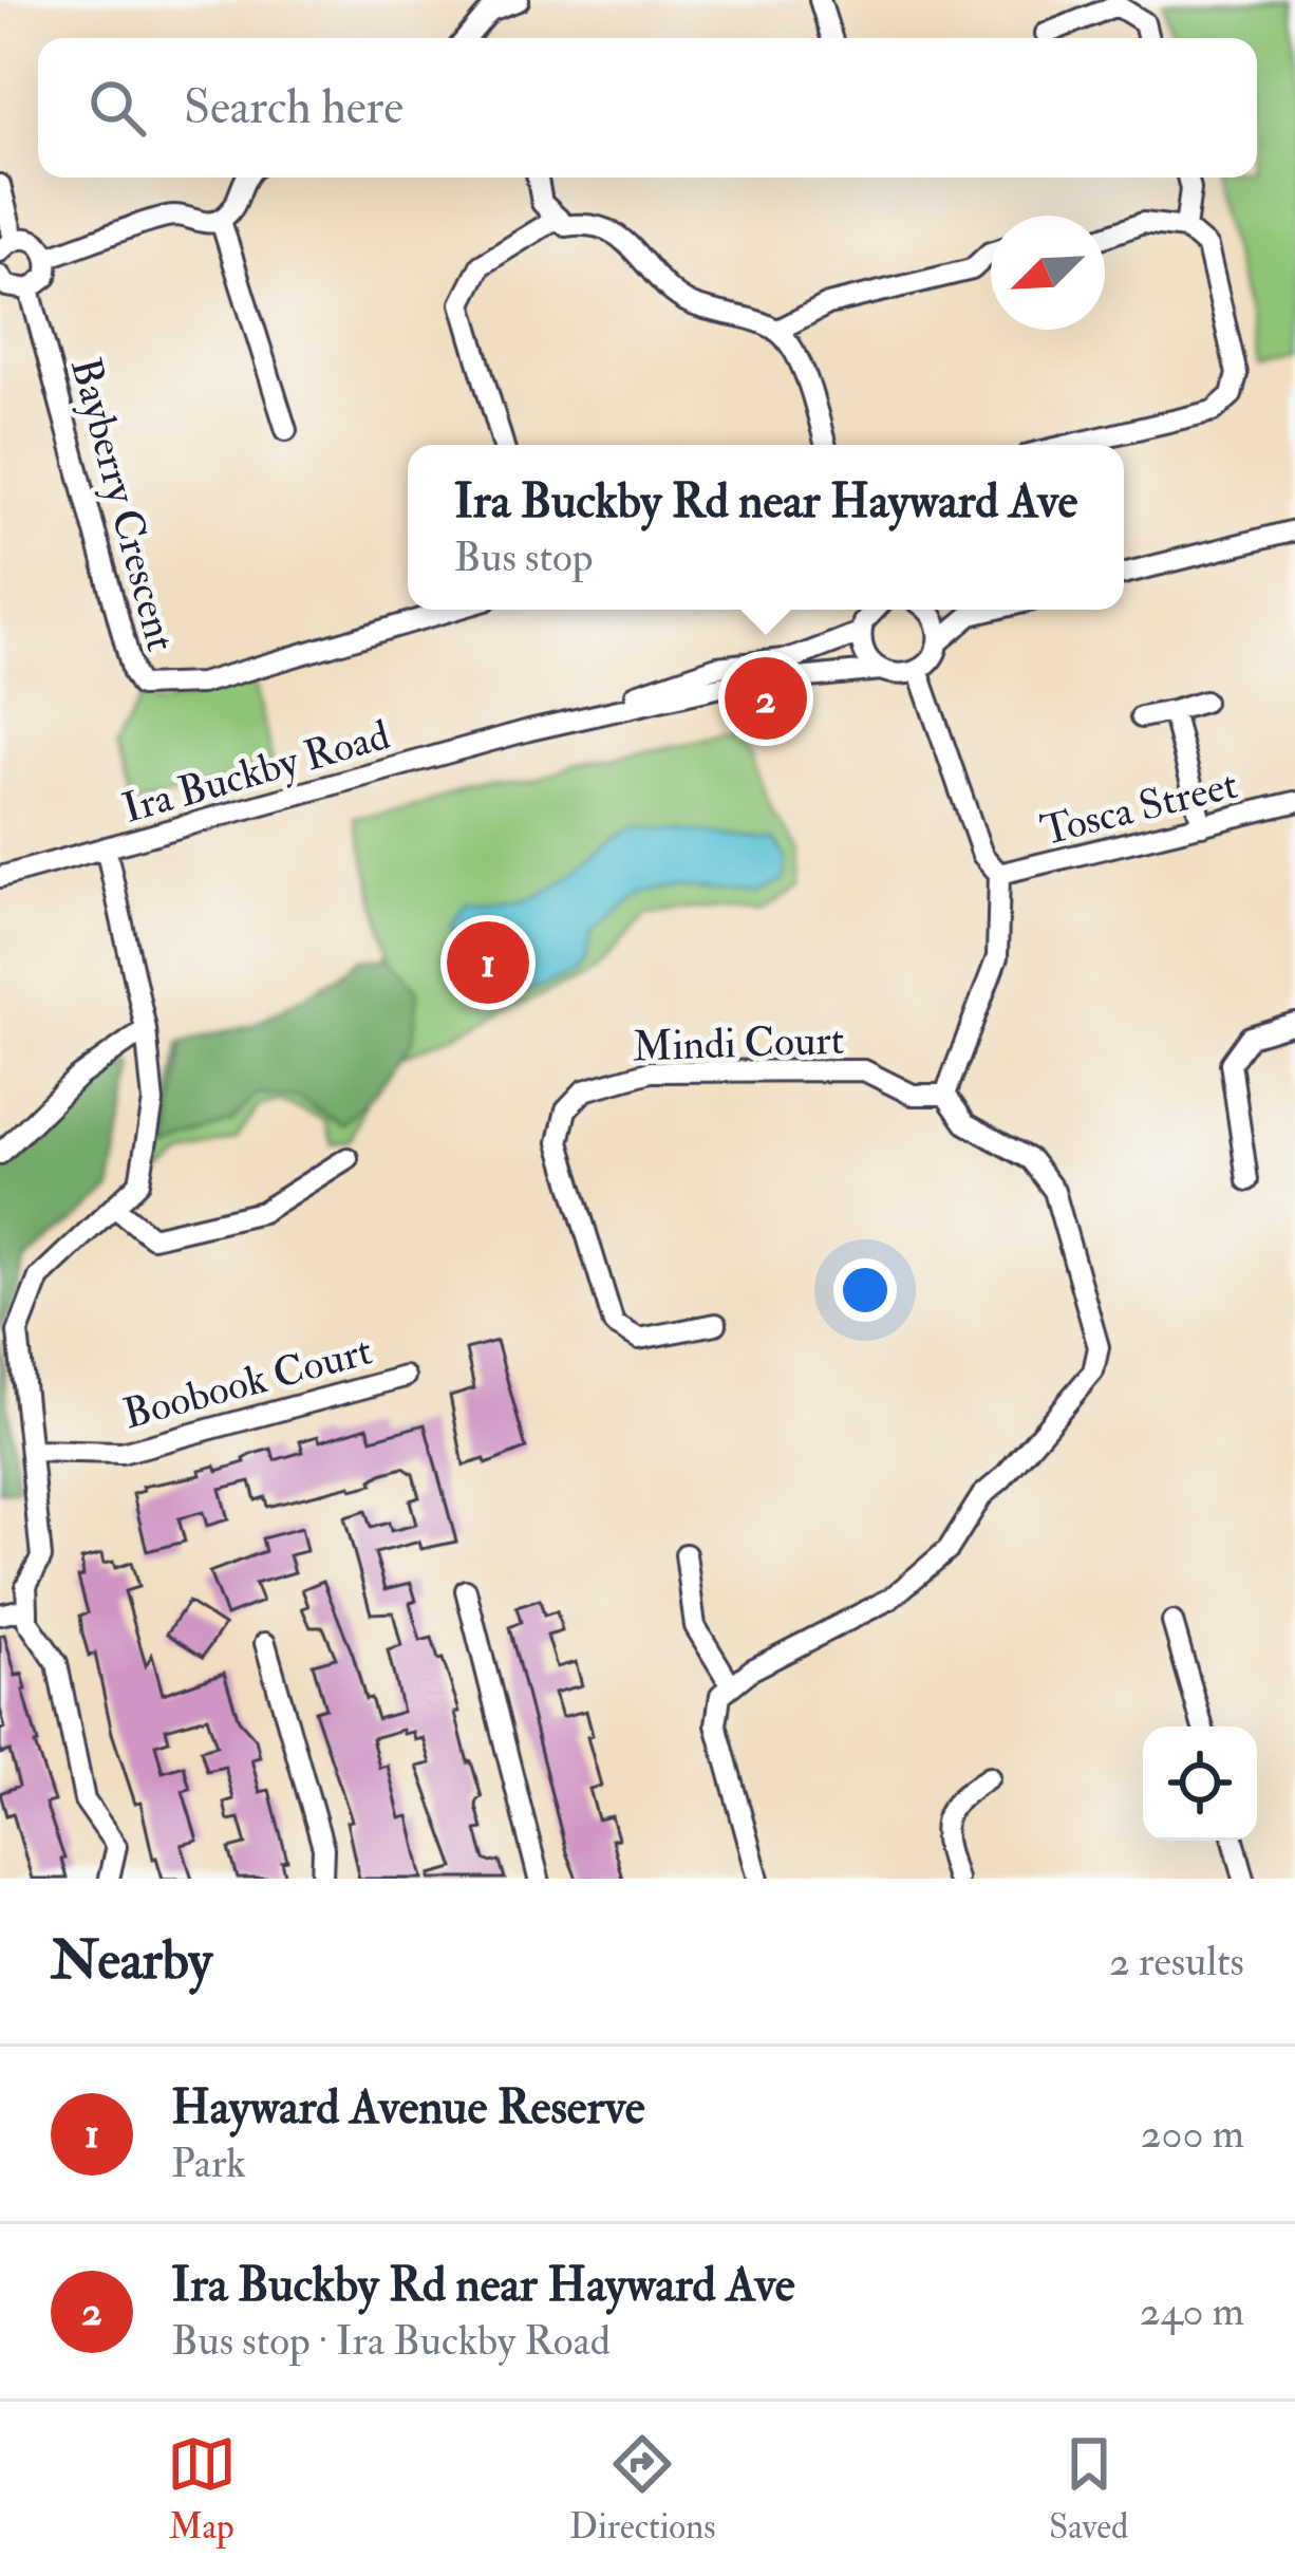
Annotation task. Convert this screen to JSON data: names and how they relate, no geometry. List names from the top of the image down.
{
  "streets": {
    "street": [
      "Bayberry Crescent",
      "Ira Buckby Road",
      "Tosca Street",
      "Mindi Court",
      "Boobook Court"
    ]
  },
  "north": "bottom left",
  "page": {
    "search": "Search here",
    "popup": ["Ira Buckby Rd near Hayward Ave", "Bus stop"],
    "pins": ["2", "1"],
    "heading": ["Nearby", "2 results"],
    "list": [
      {
        "mark": "1",
        "name": "Hayward Avenue Reserve",
        "note": "Park",
        "value": "200 m"
      },
      {
        "mark": "2",
        "name": "Ira Buckby Rd near Hayward Ave",
        "note": "Bus stop · Ira Buckby Road",
        "value": "240 m"
      }
    ],
    "nav": ["Map", "Directions", "Saved"]
  }
}
